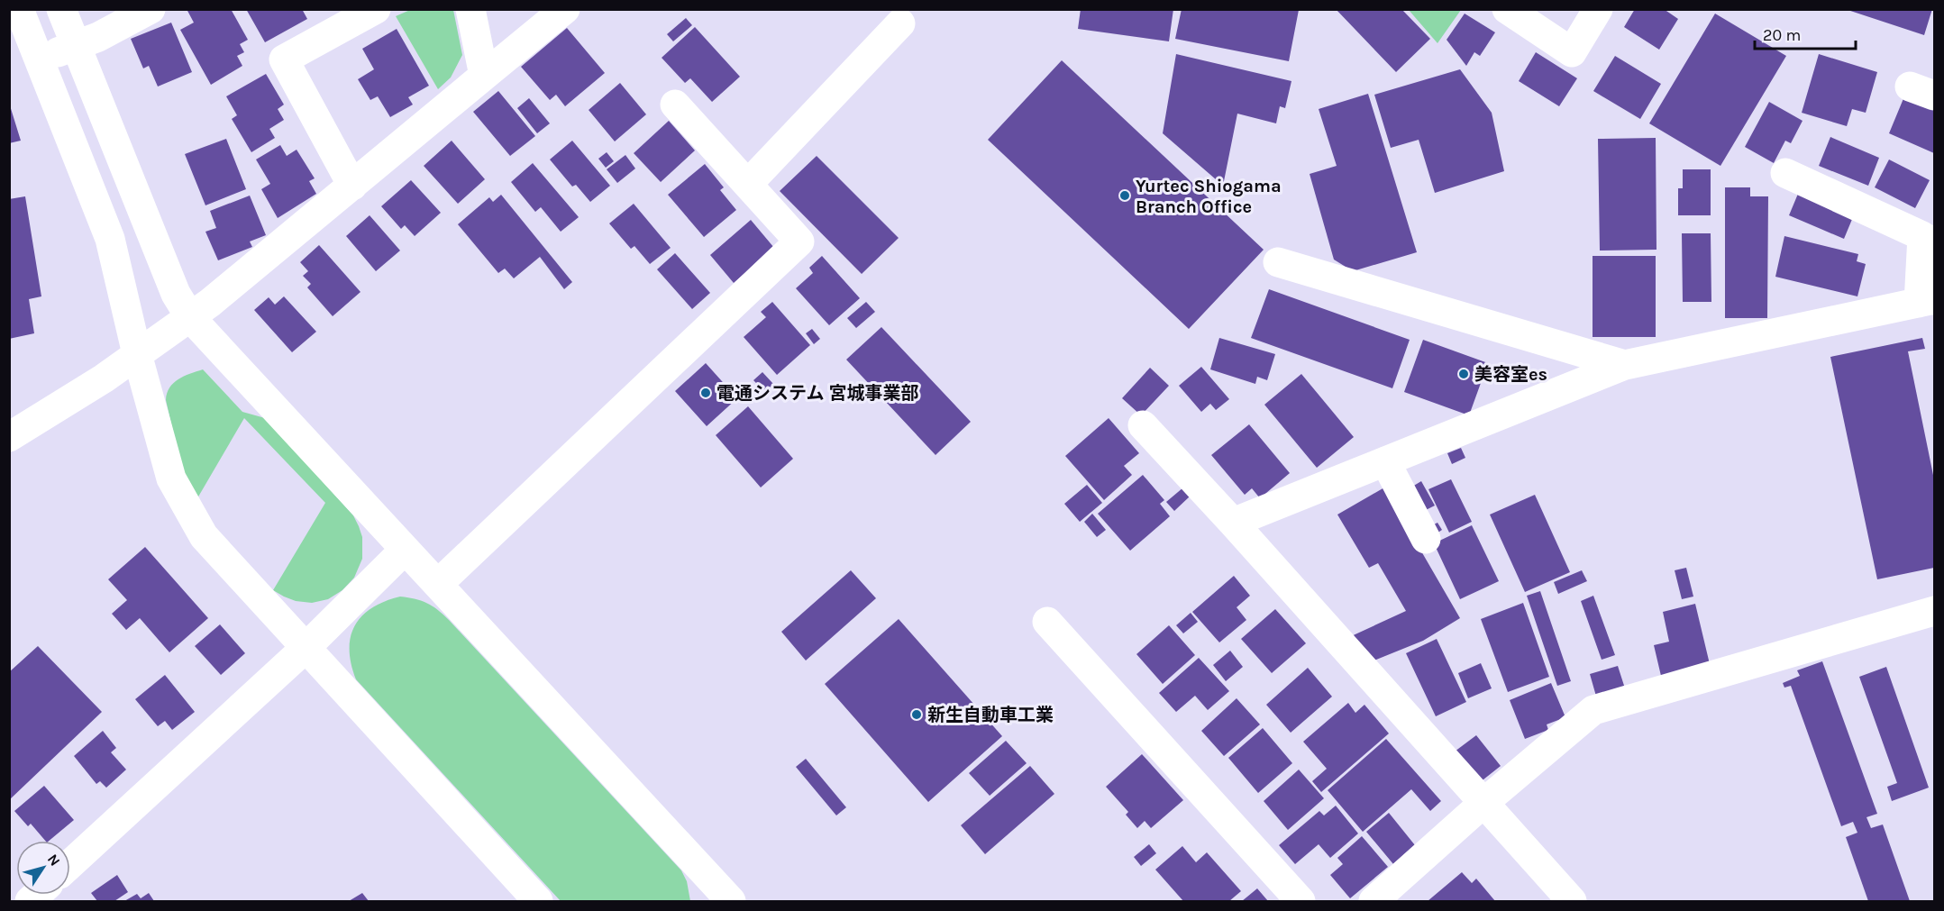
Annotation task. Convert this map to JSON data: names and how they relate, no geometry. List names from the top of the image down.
{
  "places": [
    "Yurtec Shiogama Branch Office",
    "美容室es",
    "電通システム 宮城事業部",
    "新生自動車工業"
  ],
  "scale_bar": "20 m",
  "north": "top right"
}
